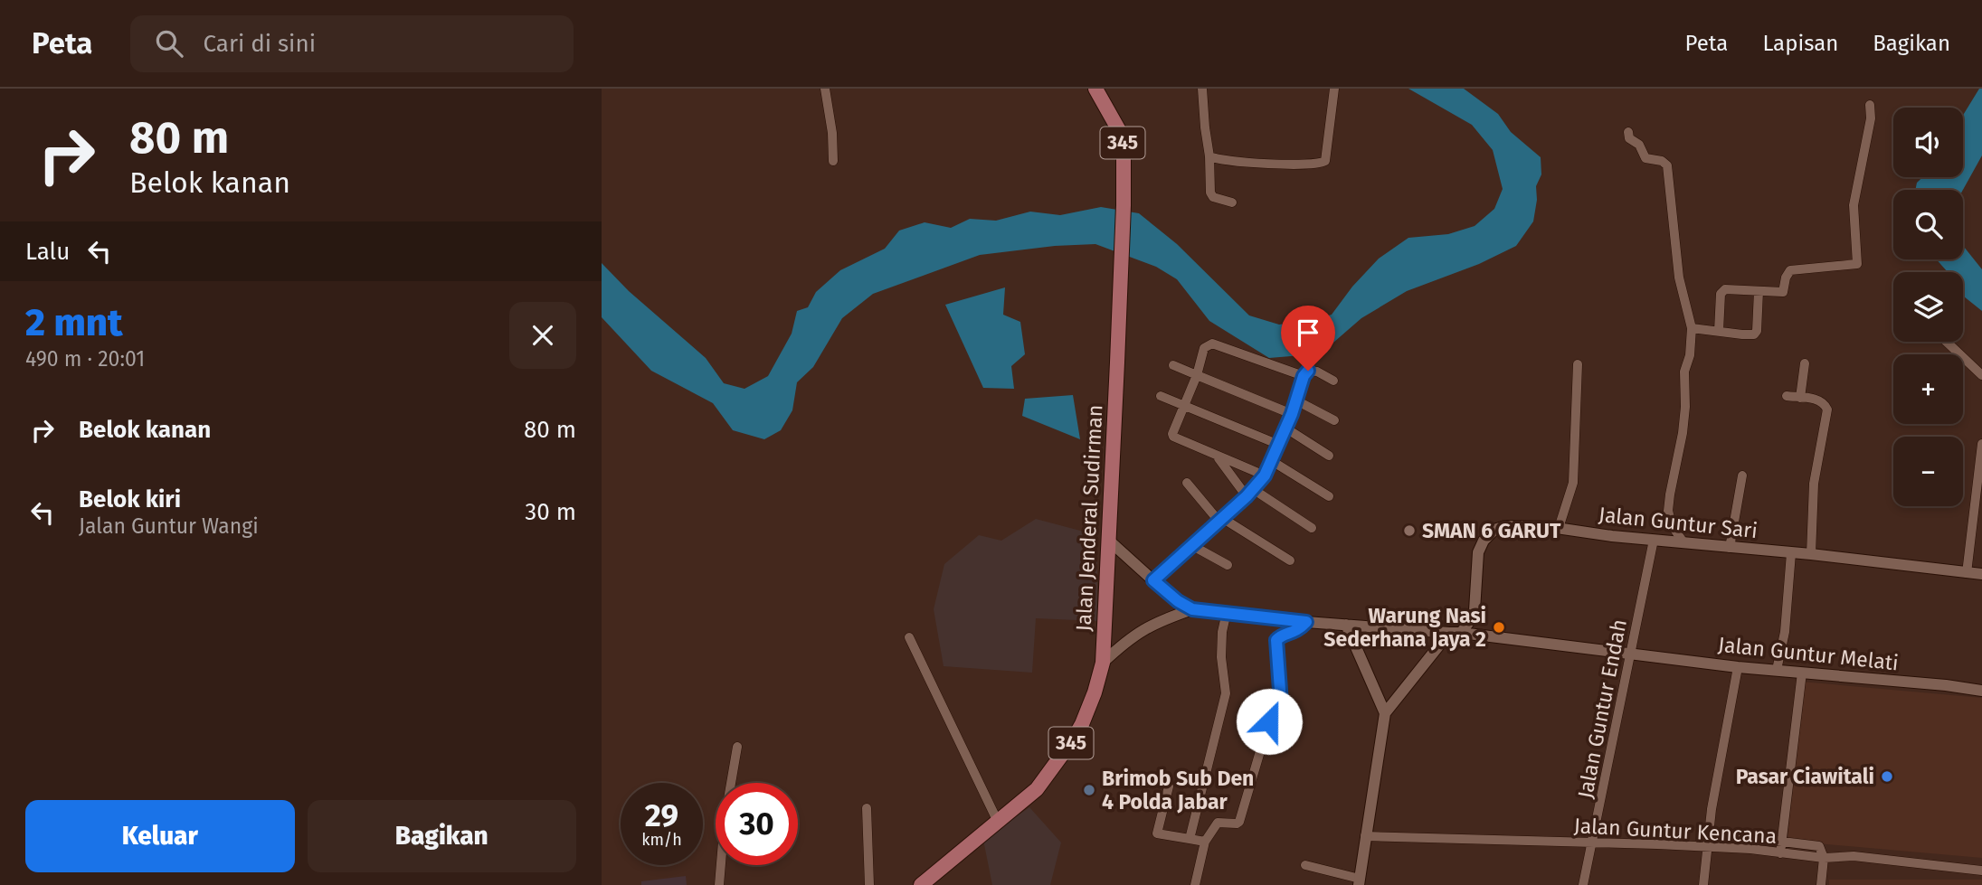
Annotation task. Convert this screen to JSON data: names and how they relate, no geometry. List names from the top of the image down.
{
  "streets": {
    "main road": ["345", "Jalan Jenderal Sudirman"],
    "street": [
      "Jalan Guntur Sari",
      "Jalan Guntur Melati",
      "Jalan Guntur Endah",
      "Jalan Guntur Kencana"
    ]
  },
  "crossings": [
    ["Jalan Guntur Sari", "Jalan Guntur Melati"],
    ["Jalan Guntur Sari", "Jalan Guntur Endah"],
    ["Jalan Guntur Melati", "Jalan Guntur Endah"],
    ["Jalan Guntur Endah", "Jalan Guntur Kencana"]
  ],
  "places": [
    "SMAN 6 GARUT",
    "Warung Nasi Sederhana Jaya 2",
    "Pasar Ciawitali",
    "Brimob Sub Den 4 Polda Jabar"
  ],
  "page": {
    "header": "Peta",
    "search": "Cari di sini",
    "nav": ["Peta", "Lapisan", "Bagikan"],
    "turn": ["80 m", "Belok kanan"],
    "map_buttons": ["+", "−"],
    "then": "Lalu",
    "heading": ["2 mnt", "490 m · 20:01"],
    "list": [
      {
        "name": "Belok kanan",
        "value": "80 m"
      },
      {
        "name": "Belok kiri",
        "note": "Jalan Guntur Wangi",
        "value": "30 m"
      }
    ],
    "speed": "29 km/h",
    "limit": "30",
    "buttons": ["Keluar", "Bagikan"]
  }
}
